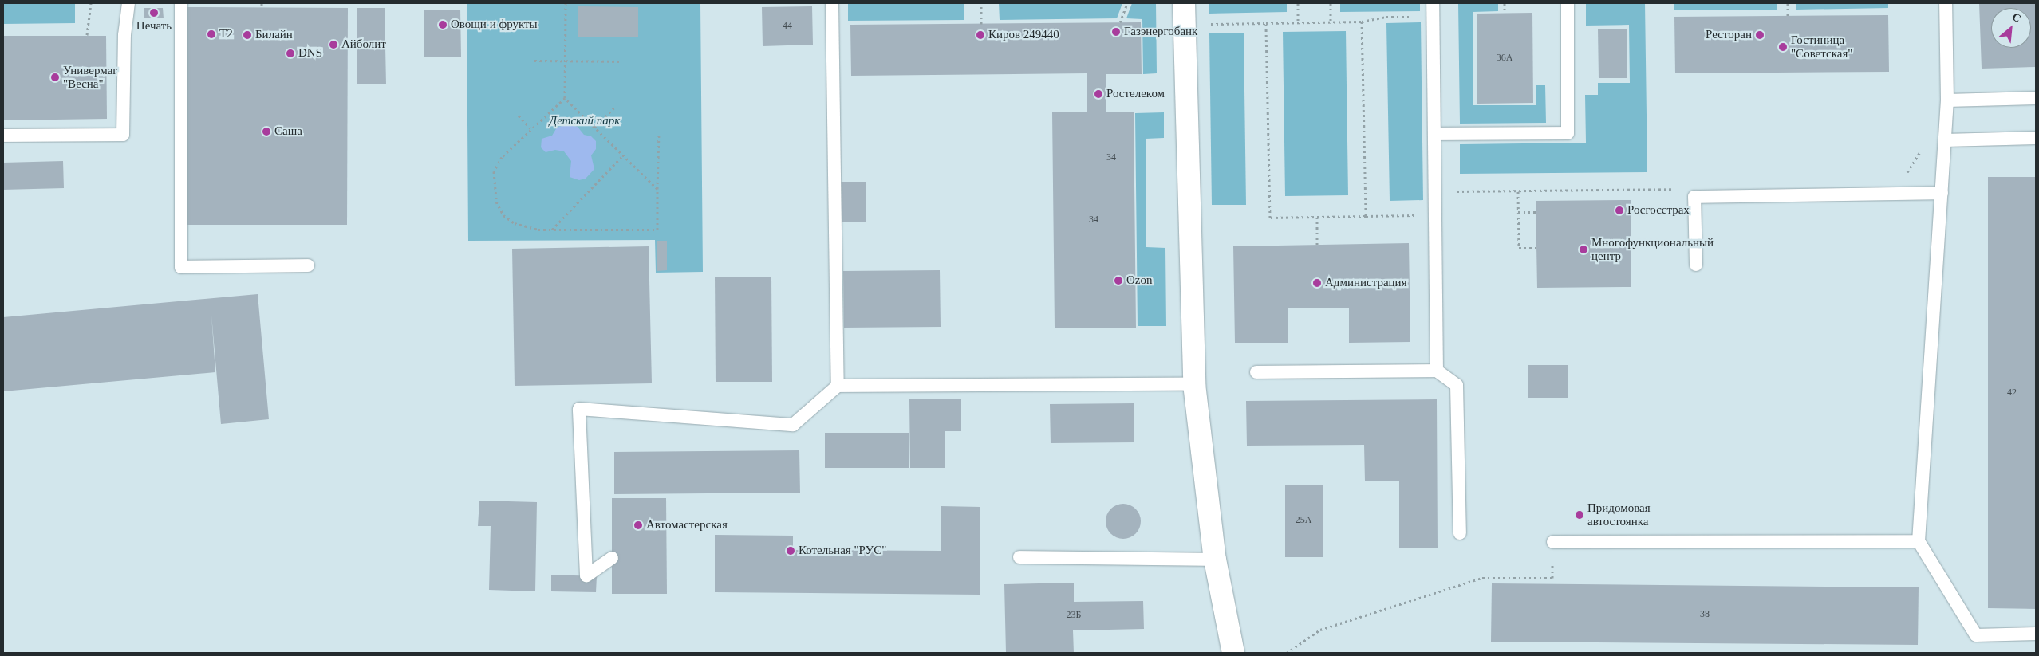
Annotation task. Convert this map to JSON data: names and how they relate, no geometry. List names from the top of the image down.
{
  "parks": ["Детский парк"],
  "places": [
    "Печать",
    "Овощи и фрукты",
    "Газэнергобанк",
    "T2",
    "Билайн",
    "Киров 249440",
    "Ресторан",
    "Айболит",
    "Гостиница \"Советская\"",
    "DNS",
    "Универмаг \"Весна\"",
    "Ростелеком",
    "Саша",
    "Росгосстрах",
    "Многофункциональный центр",
    "Ozon",
    "Администрация",
    "Придомовая автостоянка",
    "Автомастерская",
    "Котельная \"РУС\""
  ],
  "house_numbers": [
    "44",
    "36А",
    "34",
    "34",
    "42",
    "25А",
    "38",
    "23Б"
  ],
  "north": "top right"
}
